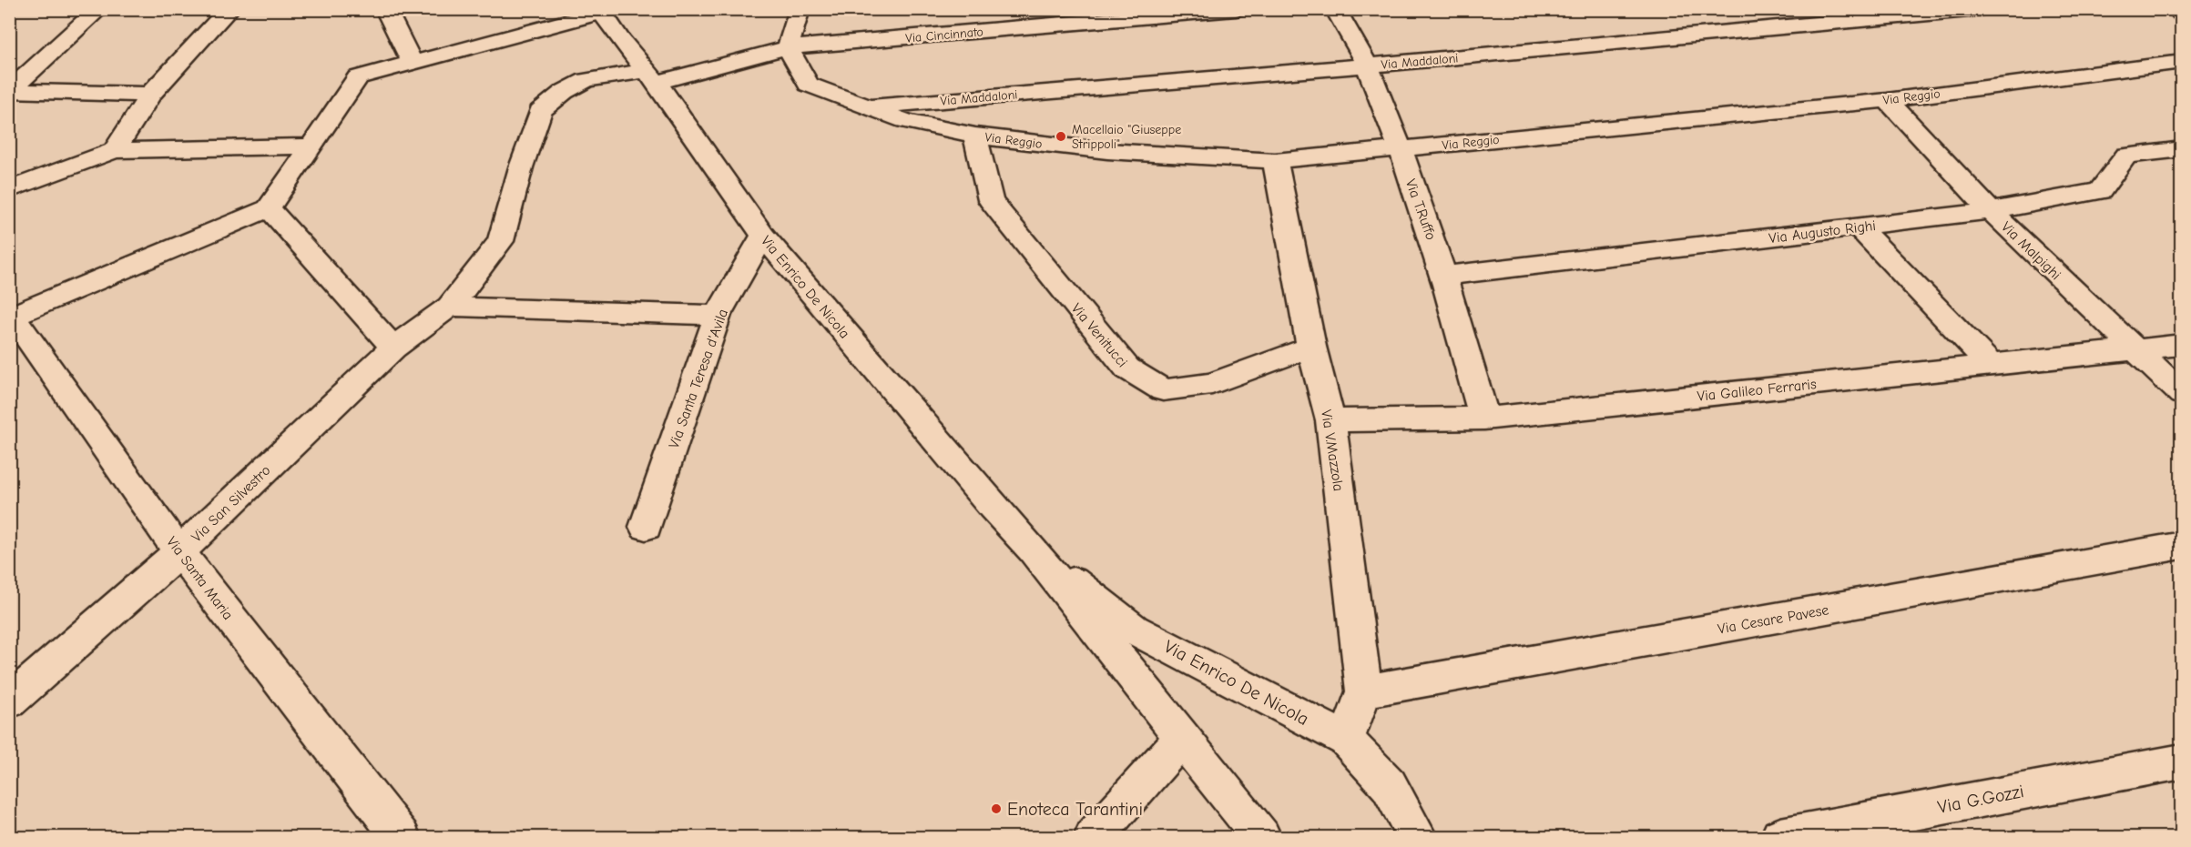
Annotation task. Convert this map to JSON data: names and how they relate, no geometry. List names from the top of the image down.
{
  "streets": {
    "street": [
      "Via Cincinnato",
      "Via Maddaloni",
      "Via Reggio",
      "Via T.Ruffo",
      "Via Augusto Righi",
      "Via Malpighi",
      "Via Enrico De Nicola",
      "Via Venitucci",
      "Via Santa Teresa d'Avila",
      "Via Galileo Ferraris",
      "Via V.Mazzola",
      "Via San Silvestro",
      "Via Santa Maria",
      "Via Cesare Pavese",
      "Via G.Gozzi"
    ]
  },
  "crossings": [
    ["Via Cincinnato", "Via Reggio"],
    ["Via Cincinnato", "Via Enrico De Nicola"],
    ["Via Cincinnato", "Via San Silvestro"],
    ["Via Maddaloni", "Via Reggio"],
    ["Via Maddaloni", "Via T.Ruffo"],
    ["Via Reggio", "Via T.Ruffo"],
    ["Via Reggio", "Via Malpighi"],
    ["Via Reggio", "Via Venitucci"],
    ["Via Reggio", "Via V.Mazzola"],
    ["Via T.Ruffo", "Via Augusto Righi"],
    ["Via T.Ruffo", "Via Galileo Ferraris"],
    ["Via Augusto Righi", "Via Malpighi"],
    ["Via Malpighi", "Via Galileo Ferraris"],
    ["Via Enrico De Nicola", "Via Santa Teresa d'Avila"],
    ["Via Enrico De Nicola", "Via V.Mazzola"],
    ["Via Venitucci", "Via V.Mazzola"],
    ["Via Galileo Ferraris", "Via V.Mazzola"],
    ["Via V.Mazzola", "Via Cesare Pavese"],
    ["Via San Silvestro", "Via Santa Maria"]
  ],
  "places": ["Macellaio \"Giuseppe Strippoli\"", "Enoteca Tarantini"]
}
